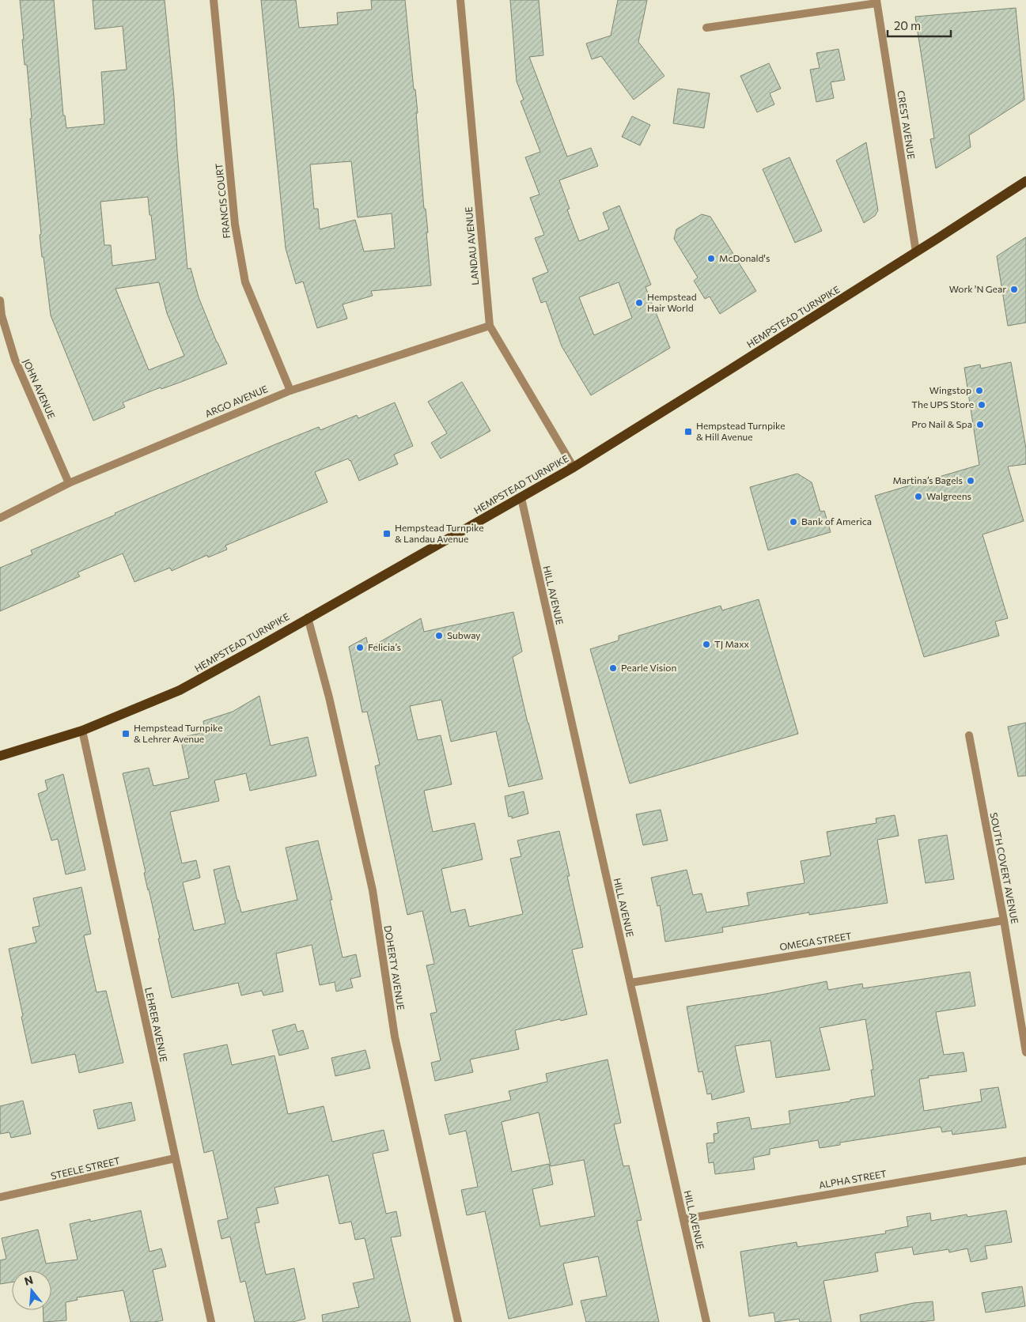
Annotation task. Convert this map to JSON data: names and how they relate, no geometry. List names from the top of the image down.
{
  "streets": {
    "main road": ["HEMPSTEAD TURNPIKE"],
    "street": [
      "CREST AVENUE",
      "FRANCIS COURT",
      "LANDAU AVENUE",
      "JOHN AVENUE",
      "ARGO AVENUE",
      "HILL AVENUE",
      "SOUTH COVERT AVENUE",
      "OMEGA STREET",
      "DOHERTY AVENUE",
      "LEHRER AVENUE",
      "STEELE STREET",
      "ALPHA STREET"
    ]
  },
  "crossings": [
    ["CREST AVENUE", "HEMPSTEAD TURNPIKE"],
    ["FRANCIS COURT", "ARGO AVENUE"],
    ["LANDAU AVENUE", "HEMPSTEAD TURNPIKE"],
    ["LANDAU AVENUE", "ARGO AVENUE"],
    ["HEMPSTEAD TURNPIKE", "HILL AVENUE"],
    ["HEMPSTEAD TURNPIKE", "DOHERTY AVENUE"],
    ["HEMPSTEAD TURNPIKE", "LEHRER AVENUE"],
    ["JOHN AVENUE", "ARGO AVENUE"],
    ["HILL AVENUE", "OMEGA STREET"],
    ["HILL AVENUE", "ALPHA STREET"],
    ["SOUTH COVERT AVENUE", "OMEGA STREET"],
    ["LEHRER AVENUE", "STEELE STREET"]
  ],
  "places": {
    "other": [
      "McDonald's",
      "Work 'N Gear",
      "Hempstead Hair World",
      "Wingstop",
      "The UPS Store",
      "Pro Nail & Spa",
      "Martina’s Bagels",
      "Walgreens",
      "Bank of America",
      "Subway",
      "TJ Maxx",
      "Felicia’s",
      "Pearle Vision"
    ],
    "transit": ["Hempstead Turnpike & Hill Avenue", "Hempstead Turnpike & Landau Avenue", "Hempstead Turnpike & Lehrer Avenue"]
  },
  "scale_bar": "20 m",
  "north": "top"
}
